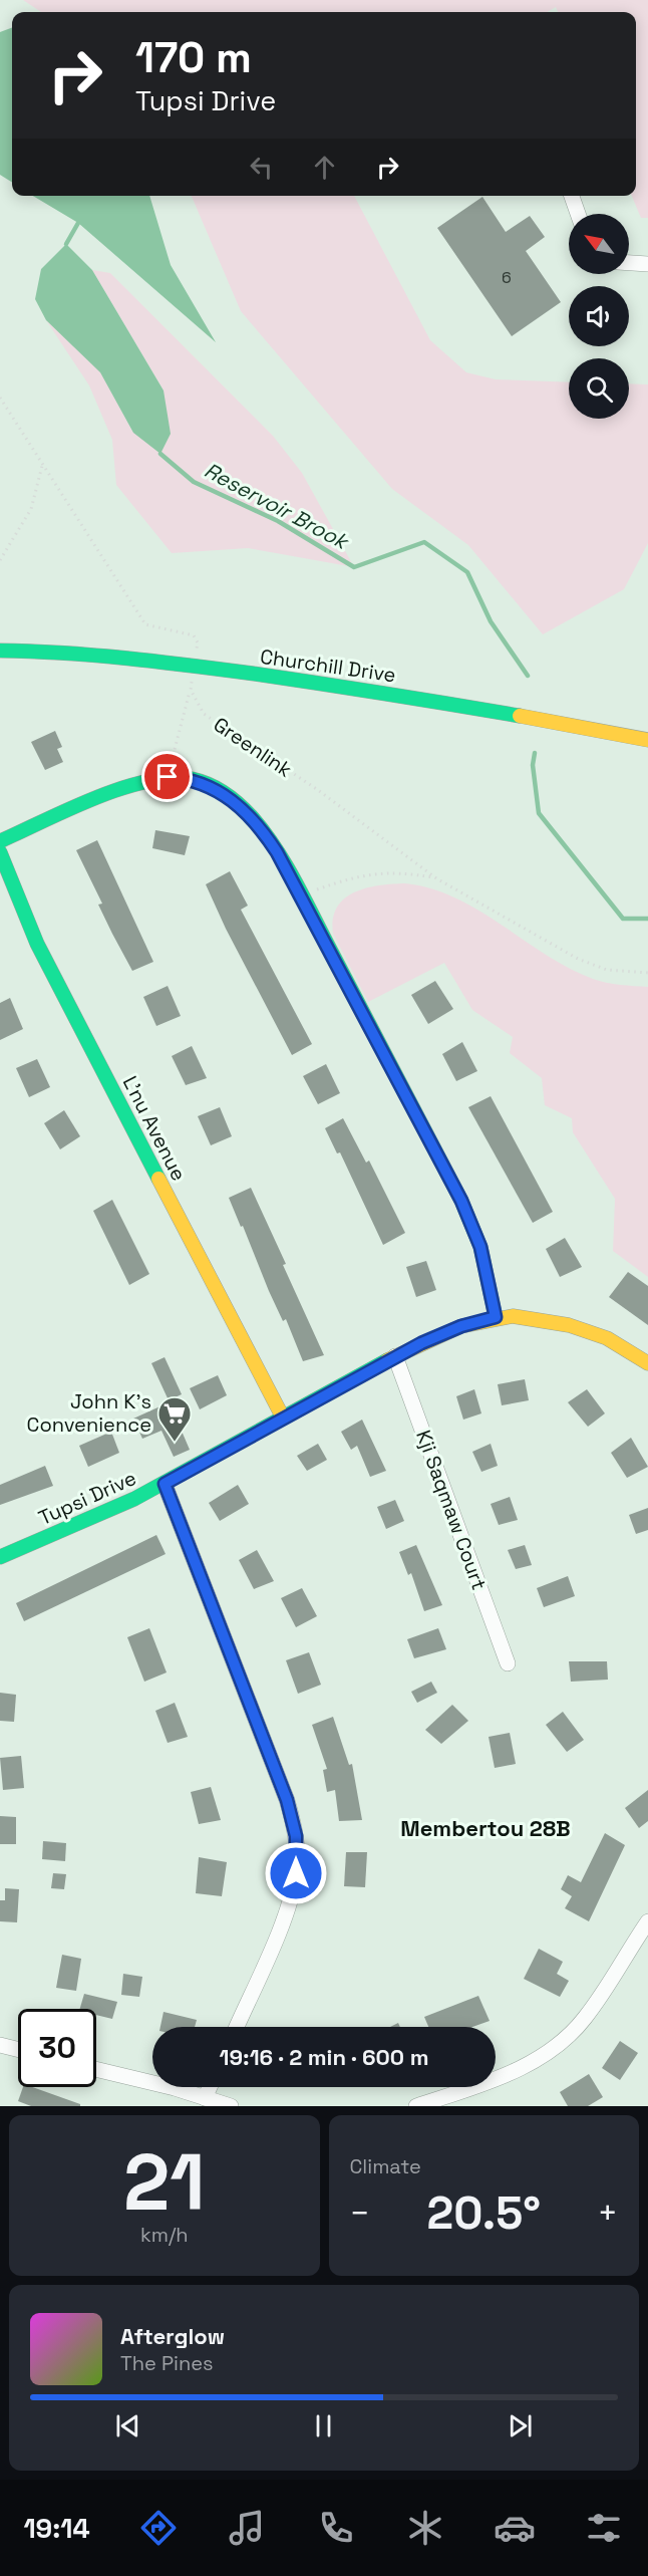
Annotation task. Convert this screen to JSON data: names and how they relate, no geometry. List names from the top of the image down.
{
  "streets": {
    "street": [
      "Churchill Drive",
      "L'nu Avenue",
      "Tupsi Drive",
      "Kji Saqmaw Court"
    ],
    "path": ["Greenlink"]
  },
  "crossings": [
    ["L'nu Avenue", "Tupsi Drive"],
    ["Tupsi Drive", "Kji Saqmaw Court"]
  ],
  "districts": ["Membertou 28B"],
  "water": ["Reservoir Brook"],
  "places": {
    "supermarket": ["John K's Convenience"]
  },
  "house_numbers": ["6"],
  "north": "top left",
  "page": {
    "turn": ["170 m", "Tupsi Drive"],
    "limit": "30",
    "trip": "19:16 · 2 min · 600 m",
    "tile": [
      ["21", "km/h"],
      "Climate"
    ],
    "heat": ["−", "20.5°", "+"],
    "song": ["Afterglow", "The Pines"],
    "tabs": "19:14"
  }
}
